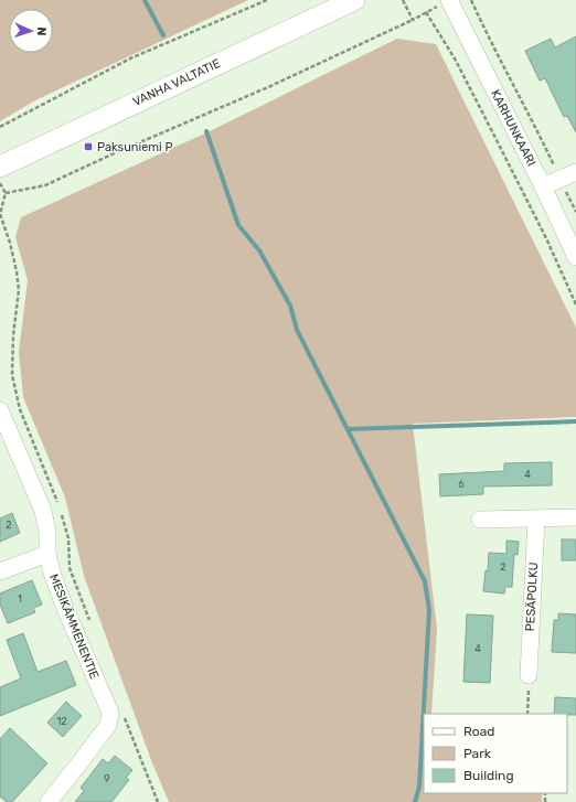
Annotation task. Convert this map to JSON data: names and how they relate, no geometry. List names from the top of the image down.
{
  "streets": {
    "main road": ["VANHA VALTATIE"],
    "street": ["KARHUNKAARI", "PESÄPOLKU", "MESIKÄMMENENTIE"]
  },
  "places": {
    "transit": ["Paksuniemi P"]
  },
  "house_numbers": [
    "4",
    "6",
    "2",
    "2",
    "1",
    "4",
    "12",
    "9"
  ],
  "legend": ["Road", "Park", "Building"],
  "north": "right"
}
